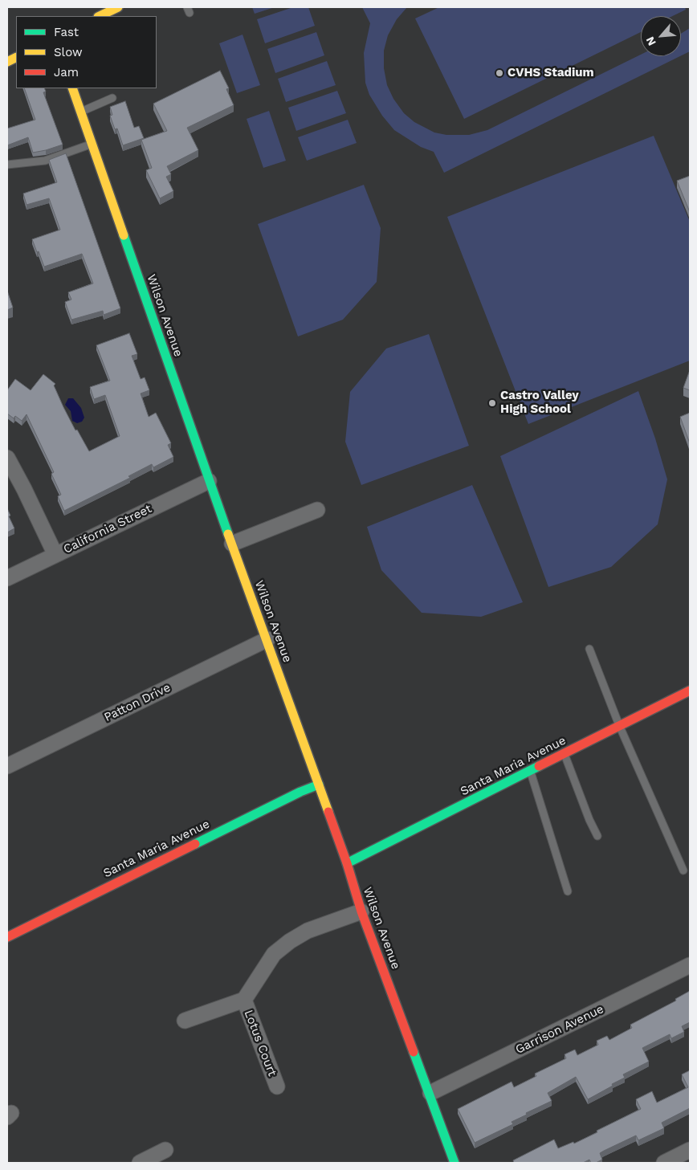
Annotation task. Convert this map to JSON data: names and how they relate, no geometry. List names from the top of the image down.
{
  "streets": {
    "street": [
      "Wilson Avenue",
      "California Street",
      "Patton Drive",
      "Santa Maria Avenue",
      "Garrison Avenue",
      "Lotus Court"
    ]
  },
  "crossings": [
    ["Wilson Avenue", "California Street"],
    ["Wilson Avenue", "Patton Drive"],
    ["Wilson Avenue", "Santa Maria Avenue"],
    ["Wilson Avenue", "Garrison Avenue"]
  ],
  "places": ["CVHS Stadium", "Castro Valley High School"],
  "legend": ["Fast", "Slow", "Jam"],
  "north": "bottom left"
}
